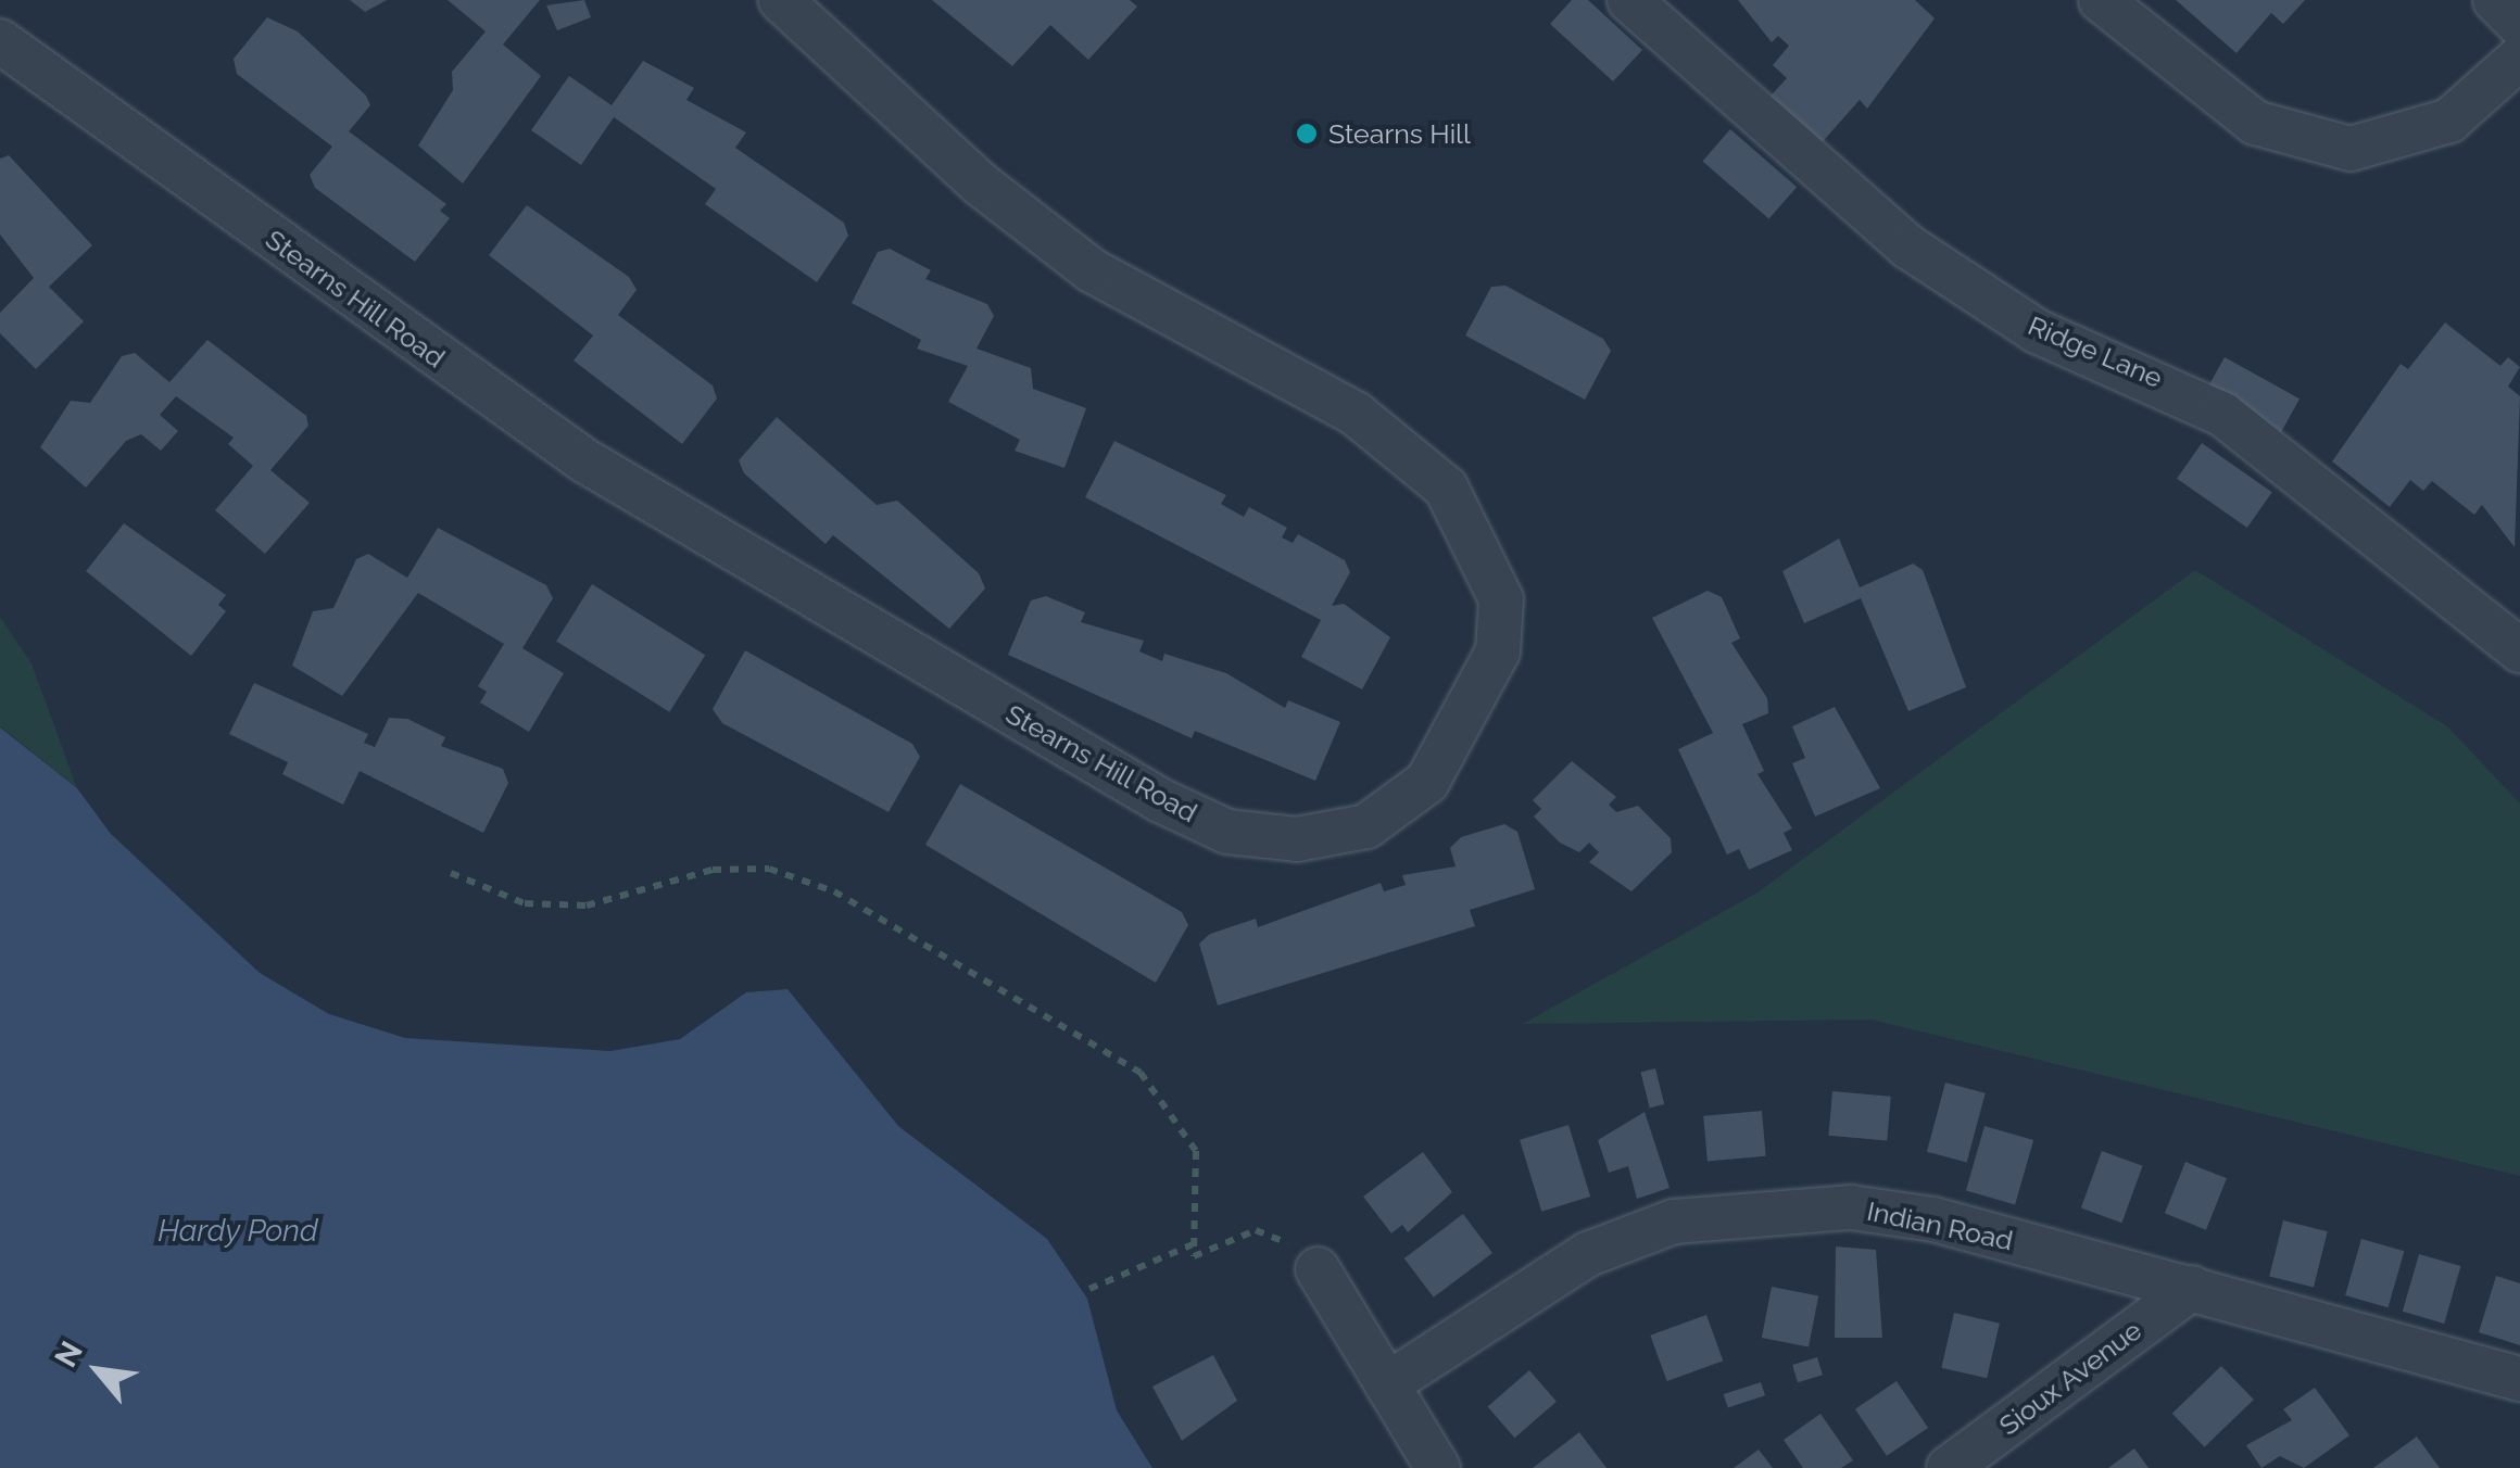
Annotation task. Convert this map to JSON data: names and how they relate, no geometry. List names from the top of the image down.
{
  "streets": {
    "street": [
      "Stearns Hill Road",
      "Ridge Lane",
      "Indian Road",
      "Sioux Avenue"
    ]
  },
  "crossings": [
    ["Indian Road", "Sioux Avenue"]
  ],
  "water": ["Hardy Pond"],
  "places": ["Stearns Hill"],
  "north": "top left"
}
